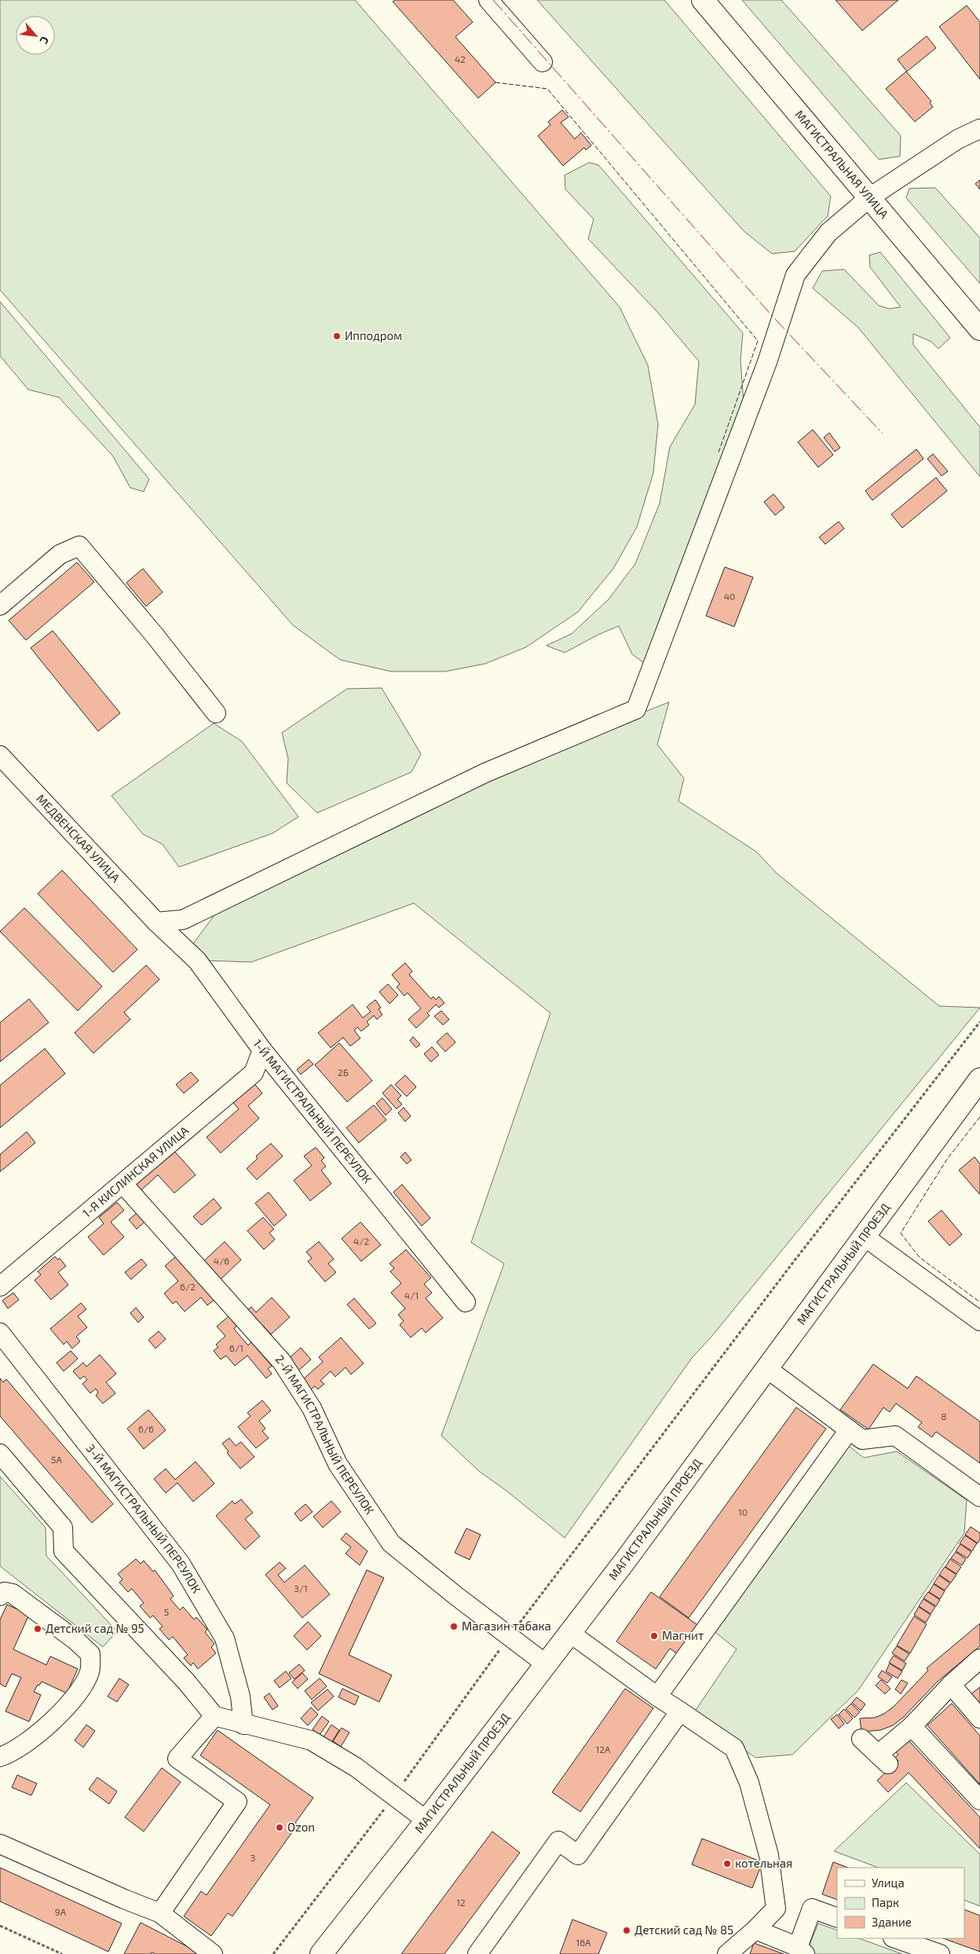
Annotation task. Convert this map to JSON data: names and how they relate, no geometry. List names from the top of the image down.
{
  "streets": {
    "main road": ["МАГИСТРАЛЬНАЯ УЛИЦА", "МАГИСТРАЛЬНЫЙ ПРОЕЗД"],
    "street": [
      "МЕДВЕНСКАЯ УЛИЦА",
      "1-Й МАГИСТРАЛЬНЫЙ ПЕРЕУЛОК",
      "1-Я КИСЛИНСКАЯ УЛИЦА",
      "2-Й МАГИСТРАЛЬНЫЙ ПЕРЕУЛОК",
      "3-Й МАГИСТРАЛЬНЫЙ ПЕРЕУЛОК"
    ]
  },
  "crossings": [
    ["МЕДВЕНСКАЯ УЛИЦА", "1-Й МАГИСТРАЛЬНЫЙ ПЕРЕУЛОК"],
    ["1-Й МАГИСТРАЛЬНЫЙ ПЕРЕУЛОК", "1-Я КИСЛИНСКАЯ УЛИЦА"],
    ["1-Я КИСЛИНСКАЯ УЛИЦА", "2-Й МАГИСТРАЛЬНЫЙ ПЕРЕУЛОК"],
    ["МАГИСТРАЛЬНЫЙ ПРОЕЗД", "2-Й МАГИСТРАЛЬНЫЙ ПЕРЕУЛОК"]
  ],
  "places": [
    "Ипподром",
    "Магазин табака",
    "Детский сад № 95",
    "Магнит",
    "Ozon",
    "котельная",
    "Детский сад № 85"
  ],
  "house_numbers": [
    "42",
    "40",
    "2Б",
    "4/2",
    "4/6",
    "6/2",
    "4/1",
    "6/1",
    "8",
    "6/6",
    "5А",
    "10",
    "3/1",
    "5",
    "12А",
    "3",
    "12",
    "9А",
    "16А"
  ],
  "legend": ["Улица", "Парк", "Здание"],
  "north": "bottom right"
}
